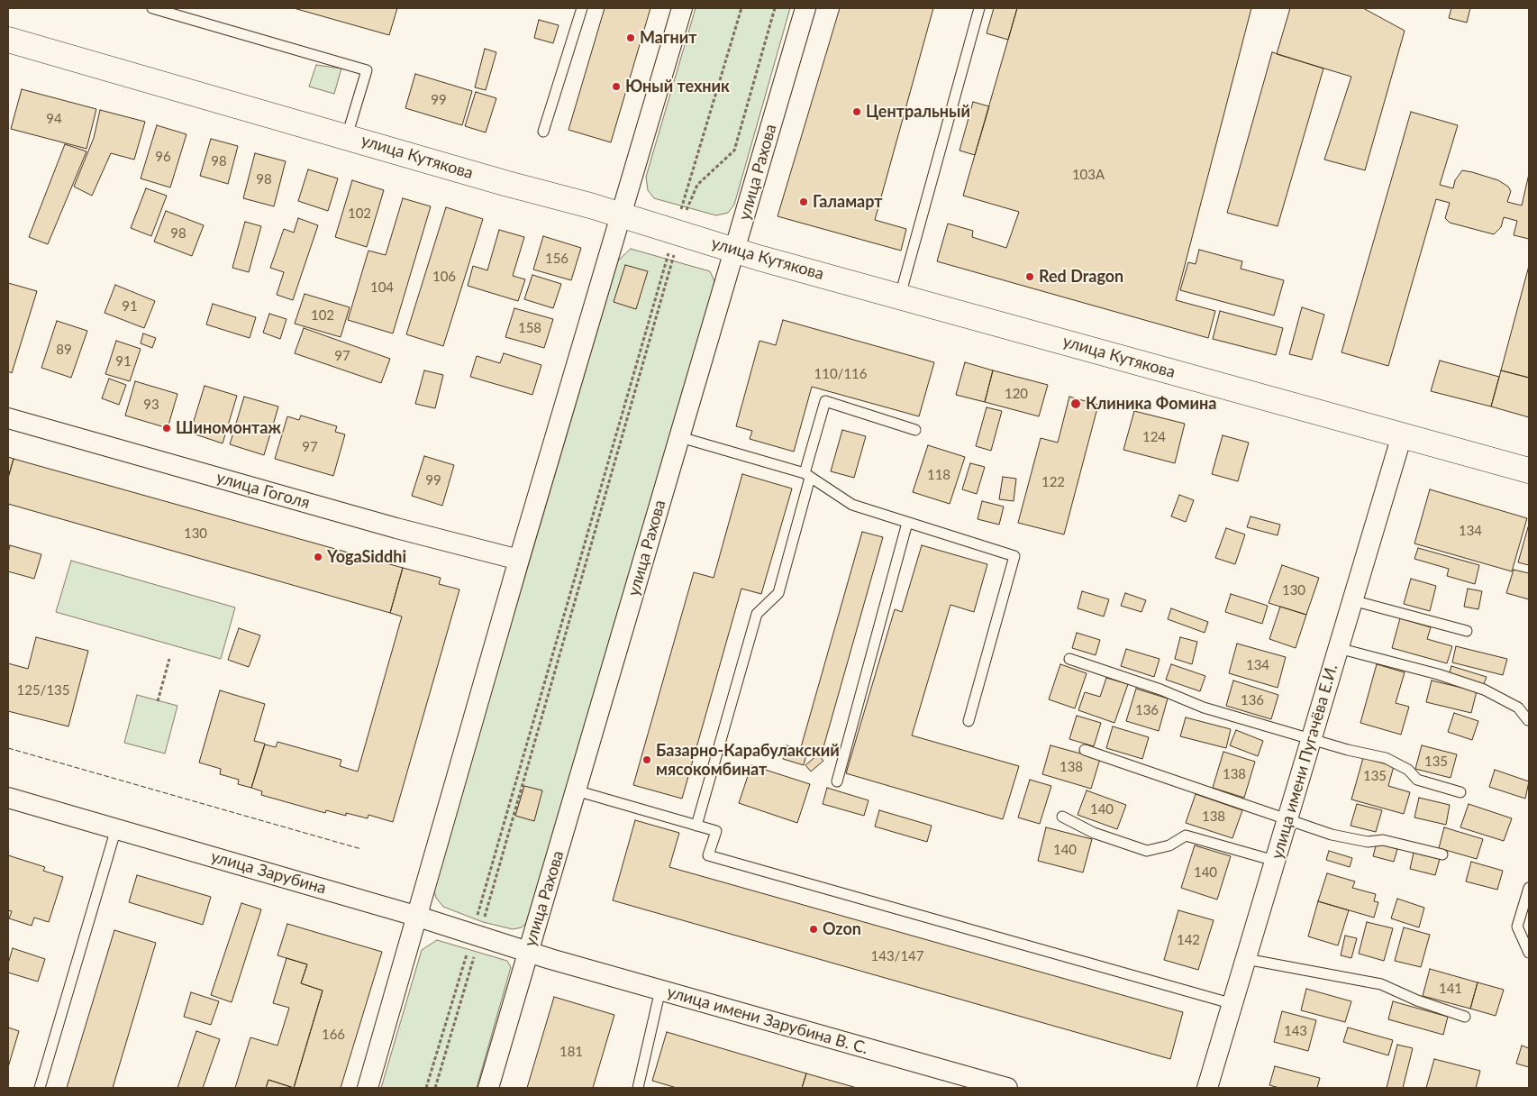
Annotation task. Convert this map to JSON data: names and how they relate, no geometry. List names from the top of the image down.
{
  "streets": {
    "street": [
      "улица Кутякова",
      "улица Рахова",
      "улица Гоголя",
      "улица имени Пугачёва Е.И.",
      "улица Зарубина",
      "улица имени Зарубина В. С."
    ]
  },
  "crossings": [
    ["улица Кутякова", "улица Рахова"],
    ["улица Кутякова", "улица имени Пугачёва Е.И."],
    ["улица Рахова", "улица Зарубина"],
    ["улица Рахова", "улица имени Зарубина В. С."],
    ["улица Зарубина", "улица имени Зарубина В. С."]
  ],
  "places": [
    "Магнит",
    "Юный техник",
    "Центральный",
    "Галамарт",
    "Red Dragon",
    "Клиника Фомина",
    "Шиномонтаж",
    "YogaSiddhi",
    "Базарно-Карабулакский мясокомбинат",
    "Ozon"
  ],
  "house_numbers": [
    "99",
    "94",
    "96",
    "98",
    "103А",
    "98",
    "102",
    "98",
    "156",
    "106",
    "104",
    "91",
    "102",
    "158",
    "89",
    "97",
    "91",
    "110/116",
    "120",
    "93",
    "124",
    "97",
    "118",
    "99",
    "122",
    "134",
    "130",
    "130",
    "134",
    "125/135",
    "136",
    "136",
    "135",
    "138",
    "138",
    "135",
    "140",
    "138",
    "140",
    "140",
    "142",
    "143/147",
    "141",
    "143",
    "166",
    "181"
  ]
}
